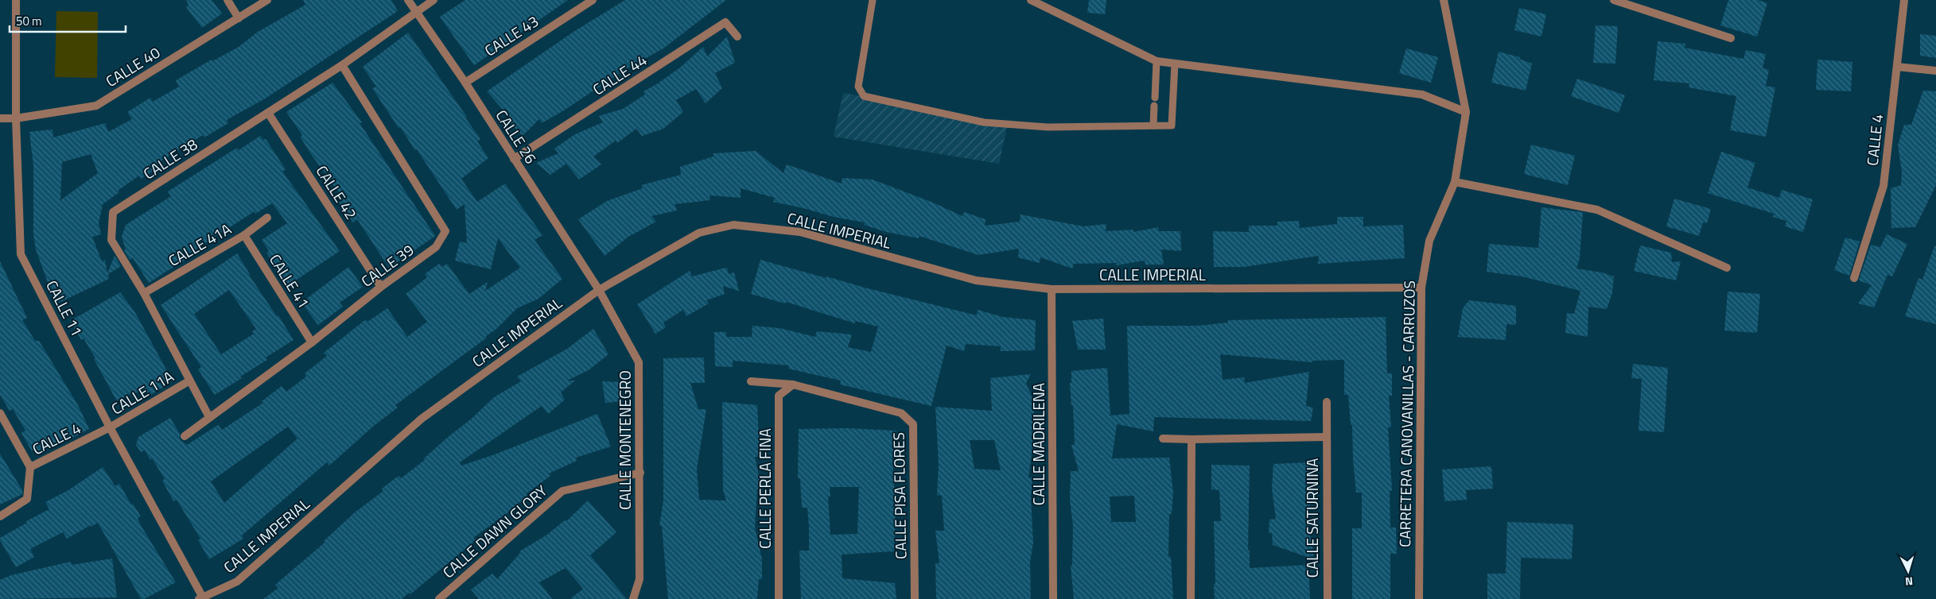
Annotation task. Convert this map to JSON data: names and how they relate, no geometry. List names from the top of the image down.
{
  "streets": {
    "street": [
      "CALLE 43",
      "CALLE 40",
      "CALLE 44",
      "CALLE 26",
      "CALLE 4",
      "CALLE 38",
      "CALLE 42",
      "CALLE IMPERIAL",
      "CALLE 41A",
      "CALLE 39",
      "CALLE 41",
      "CALLE 11",
      "CALLE 11A",
      "CARRETERA CANOVANILLAS - CARRUZOS",
      "CALLE MONTENEGRO",
      "CALLE MADRILENA",
      "CALLE PERLA FINA",
      "CALLE PISA FLORES",
      "CALLE SATURNINA",
      "CALLE DAWN GLORY"
    ]
  },
  "crossings": [
    ["CALLE 43", "CALLE 26"],
    ["CALLE 40", "CALLE 11"],
    ["CALLE 44", "CALLE 26"],
    ["CALLE 26", "CALLE 38"],
    ["CALLE 26", "CALLE IMPERIAL"],
    ["CALLE 26", "CALLE MONTENEGRO"],
    ["CALLE 4", "CALLE 11"],
    ["CALLE 4", "CALLE 11A"],
    ["CALLE 38", "CALLE 42"],
    ["CALLE 38", "CALLE 41A"],
    ["CALLE 38", "CALLE 39"],
    ["CALLE 38", "CALLE 11A"],
    ["CALLE 42", "CALLE 39"],
    ["CALLE IMPERIAL", "CALLE 11"],
    ["CALLE IMPERIAL", "CARRETERA CANOVANILLAS - CARRUZOS"],
    ["CALLE IMPERIAL", "CALLE MONTENEGRO"],
    ["CALLE IMPERIAL", "CALLE MADRILENA"],
    ["CALLE 41A", "CALLE 41"],
    ["CALLE 39", "CALLE 41"],
    ["CALLE 11", "CALLE 11A"],
    ["CALLE MONTENEGRO", "CALLE DAWN GLORY"],
    ["CALLE PERLA FINA", "CALLE PISA FLORES"]
  ],
  "scale_bar": "50 m",
  "north": "bottom"
}
